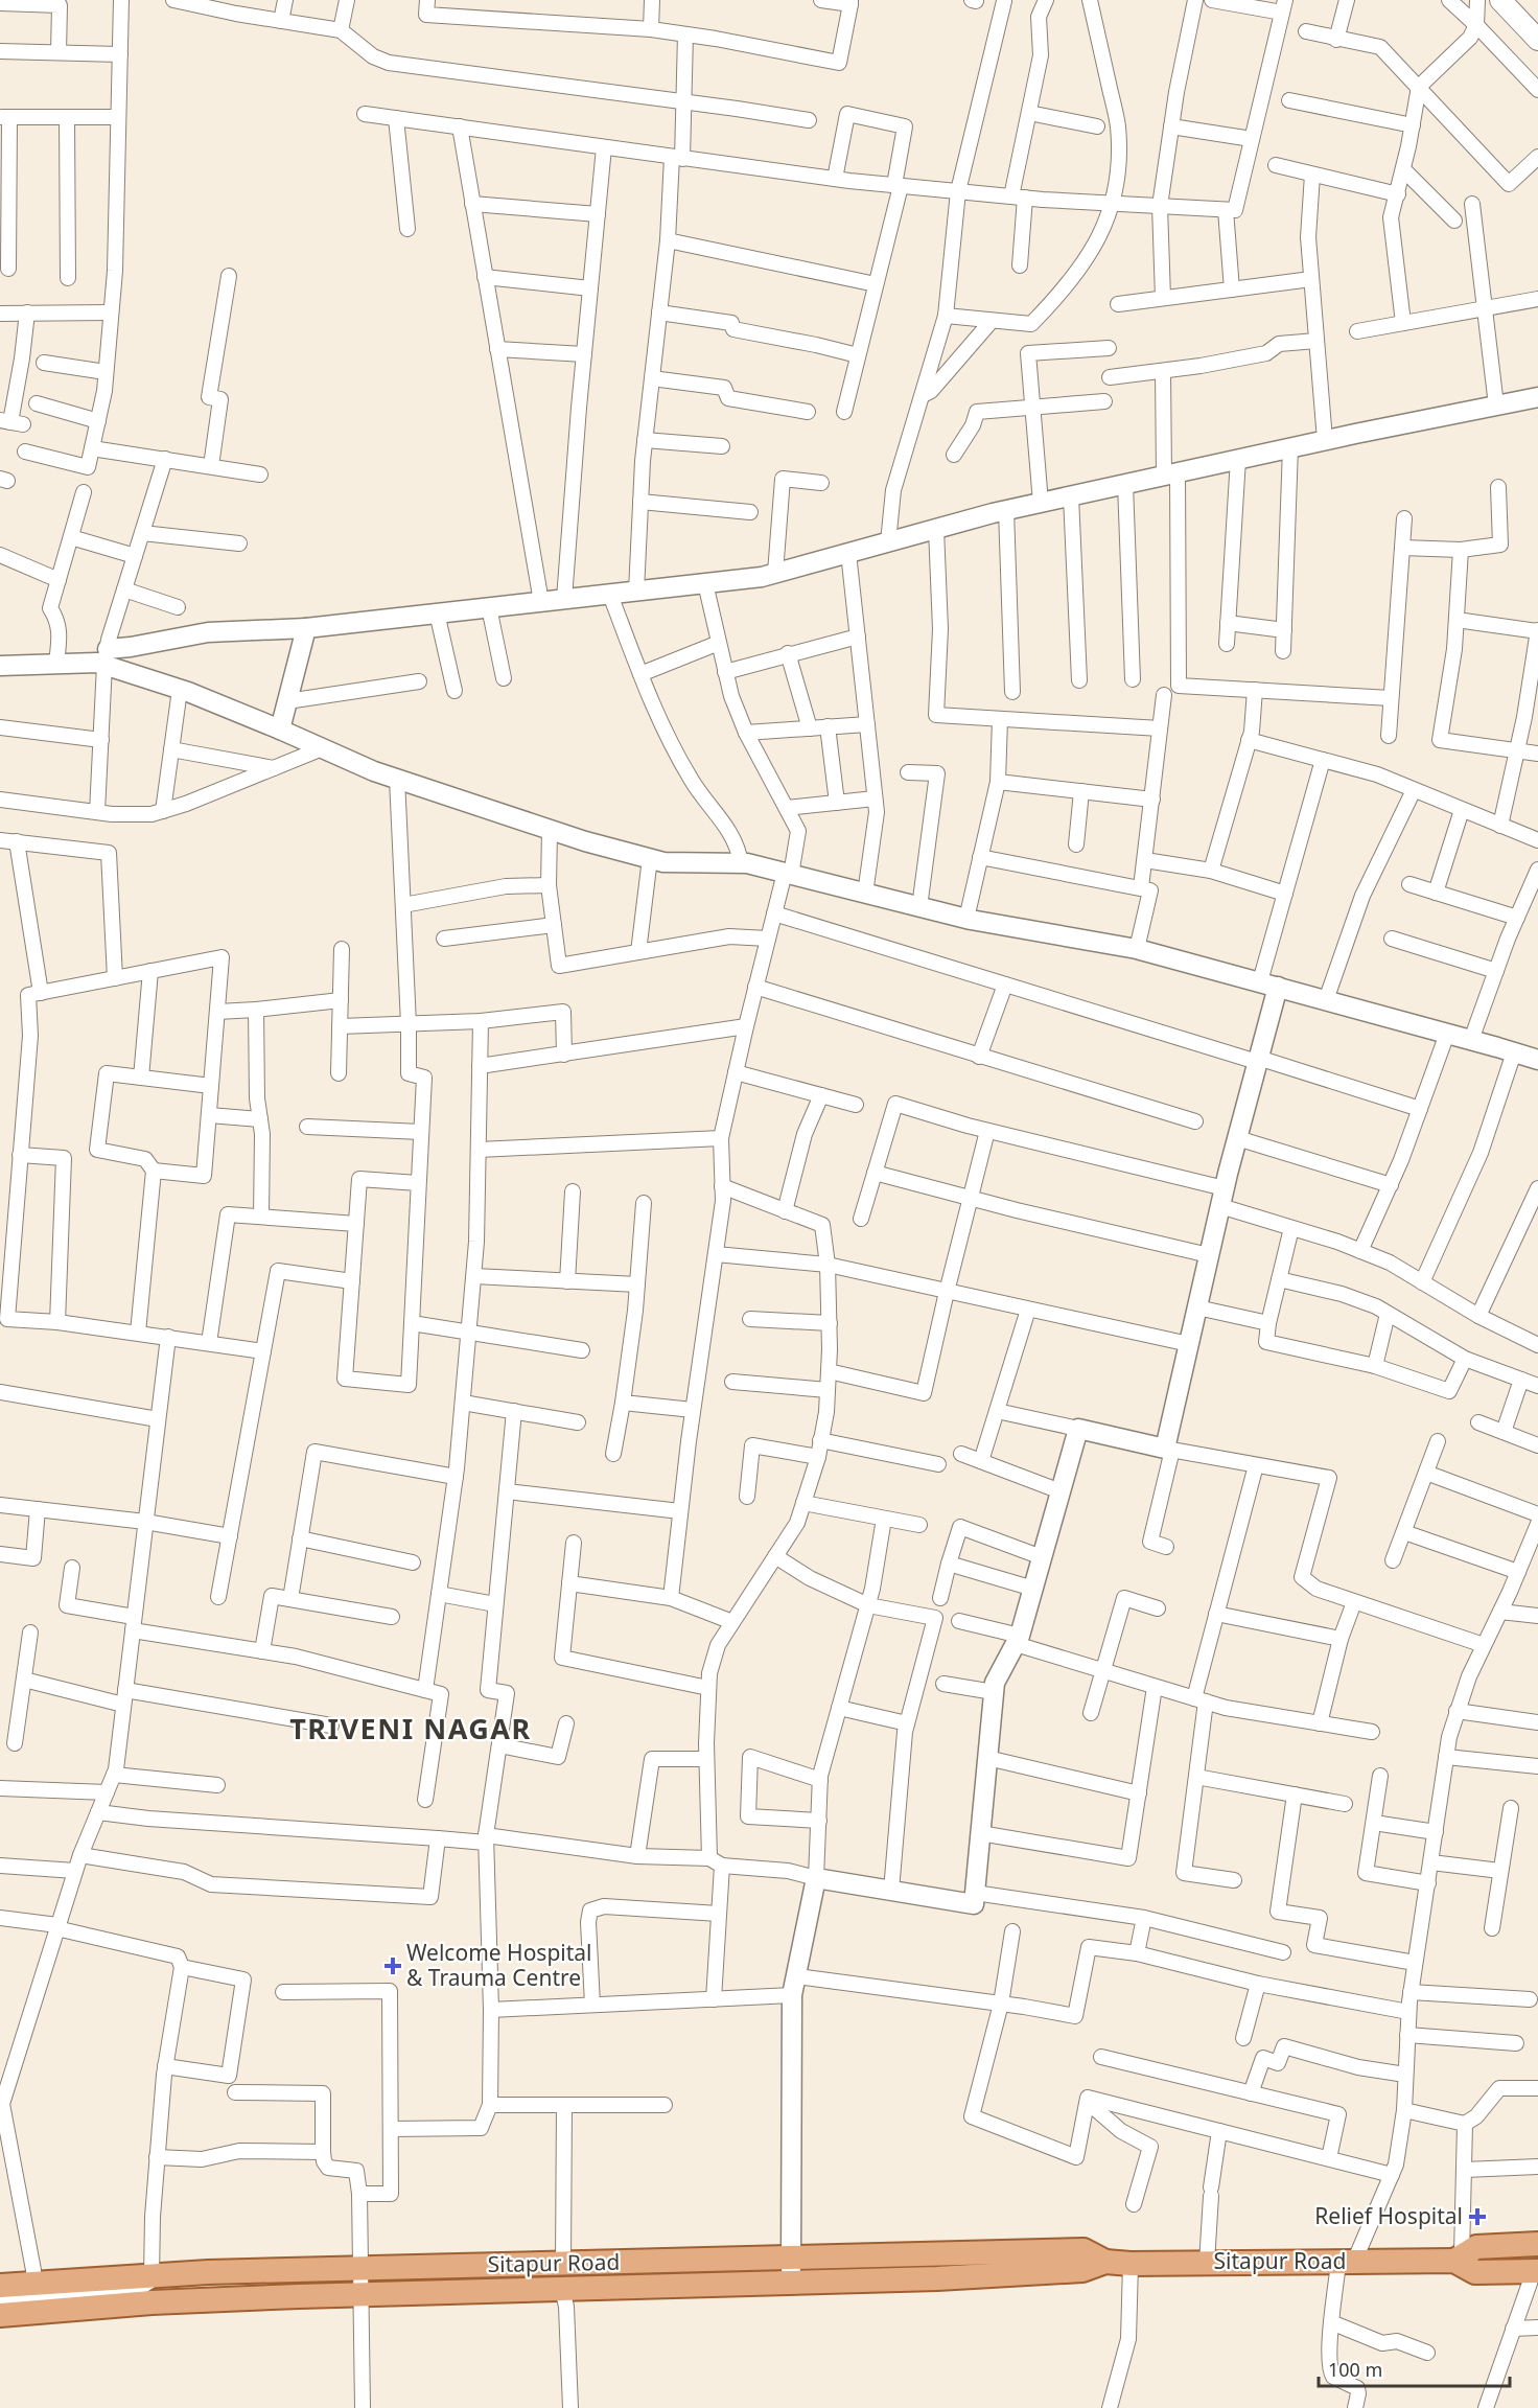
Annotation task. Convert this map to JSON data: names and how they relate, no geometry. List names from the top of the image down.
{
  "streets": {
    "main road": ["Sitapur Road"]
  },
  "districts": ["TRIVENI NAGAR"],
  "places": {
    "health": ["Welcome Hospital & Trauma Centre", "Relief Hospital"]
  },
  "scale_bar": "100 m"
}
